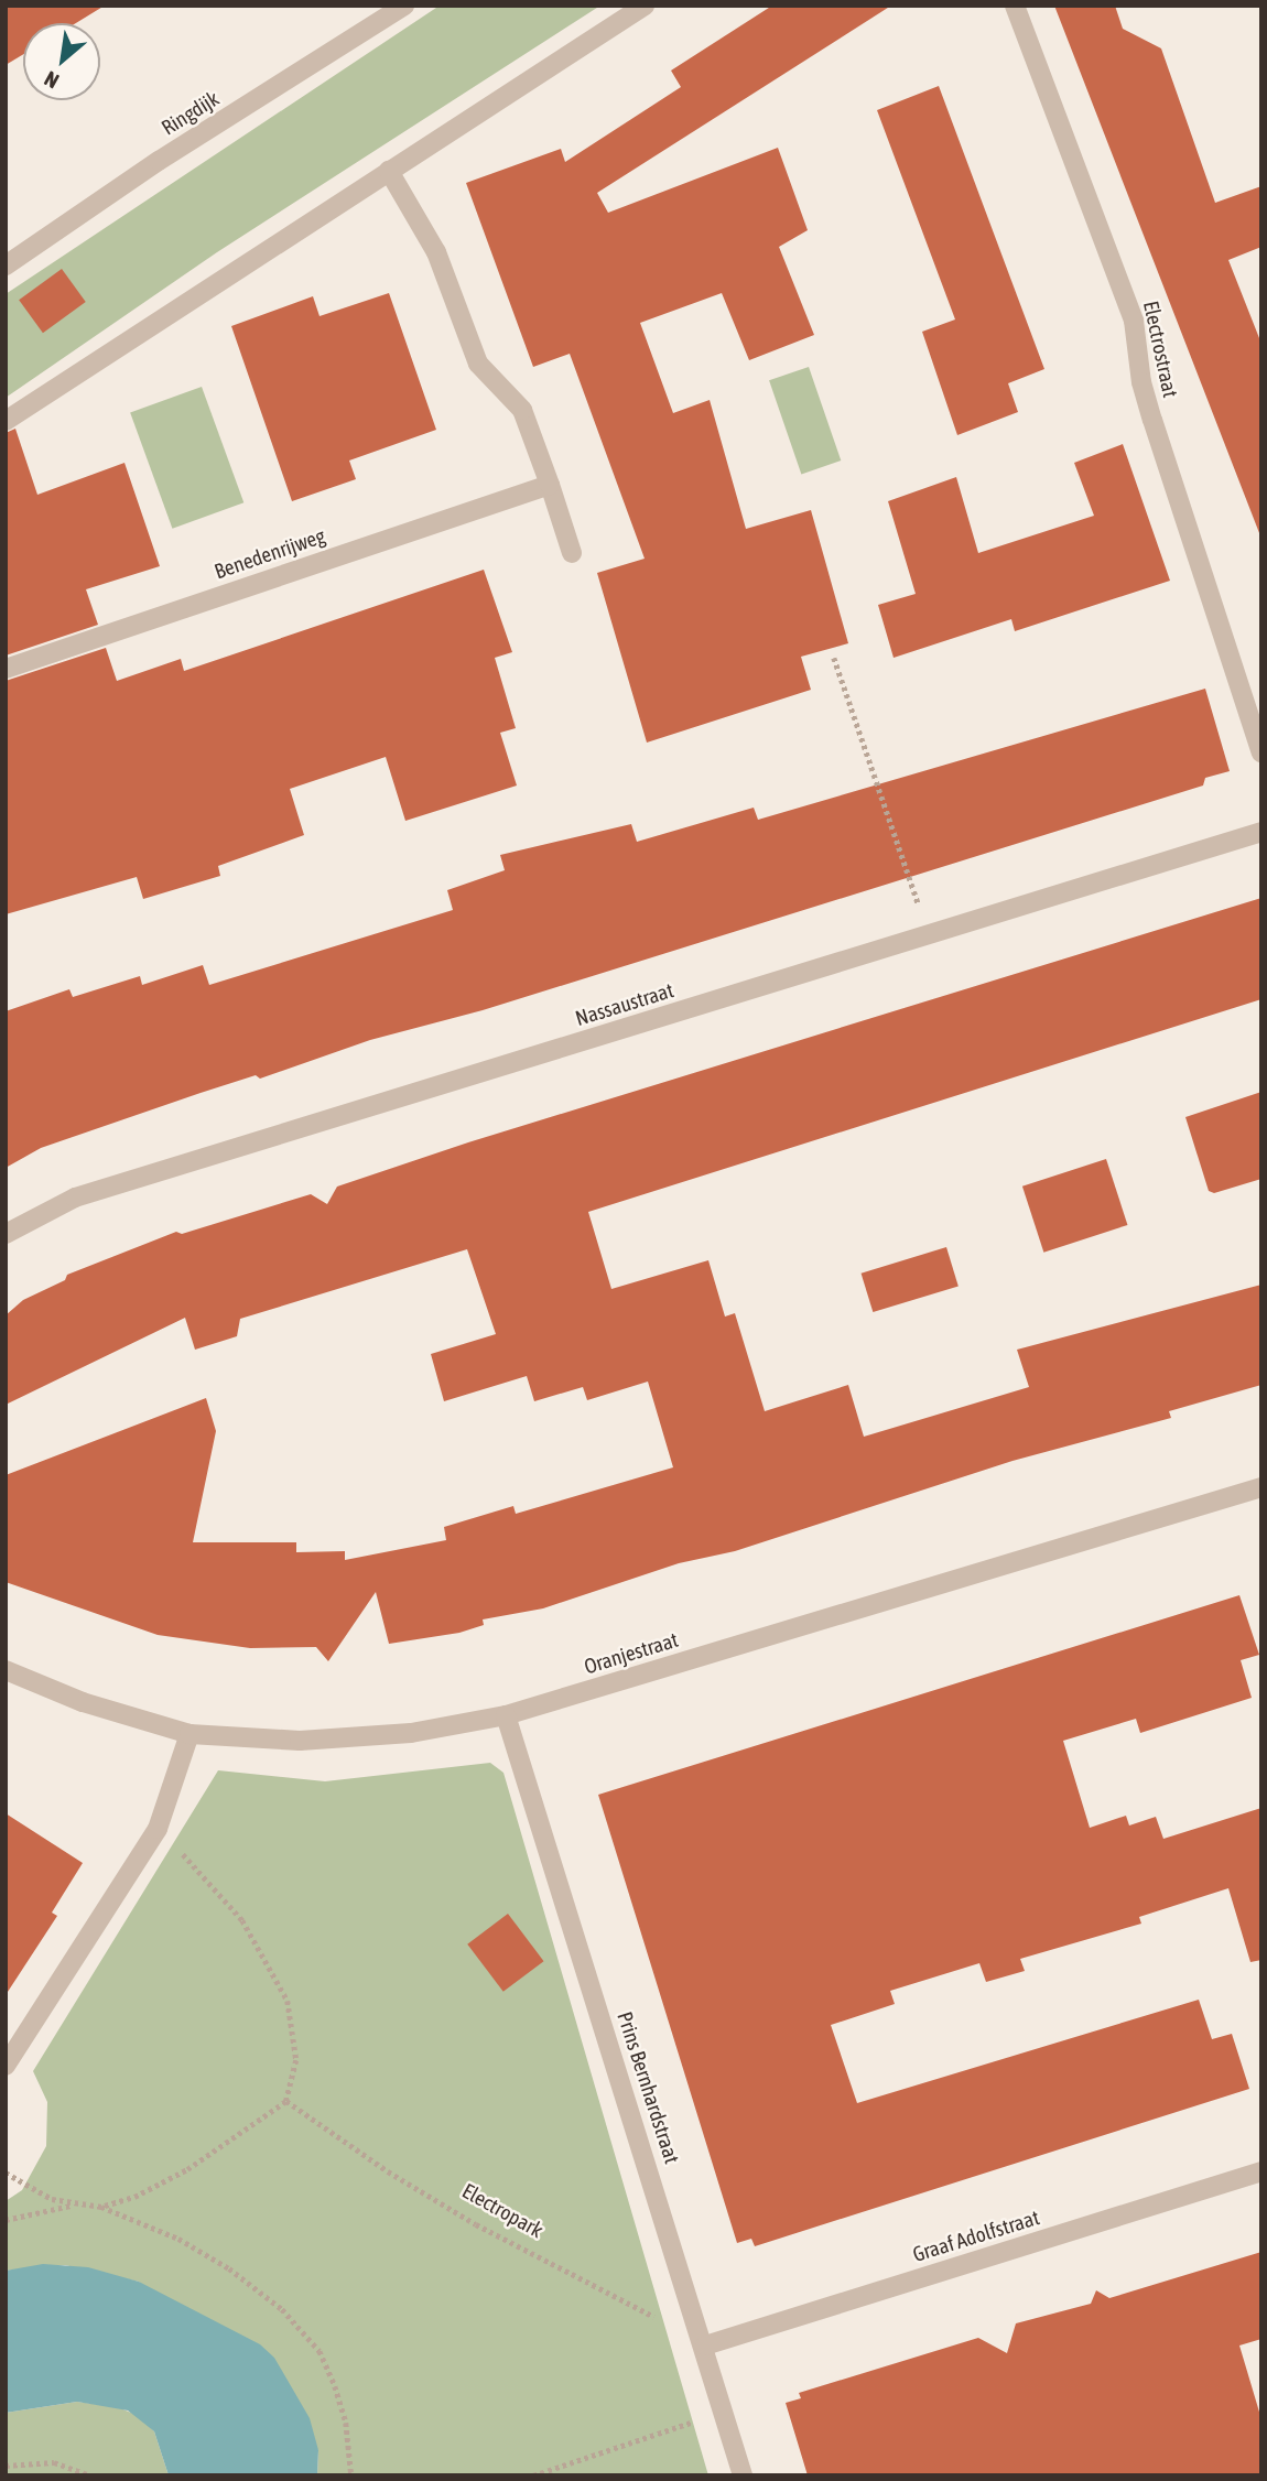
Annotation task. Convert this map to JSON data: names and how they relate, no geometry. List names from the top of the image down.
{
  "streets": {
    "street": [
      "Ringdijk",
      "Electrostraat",
      "Benedenrijweg",
      "Nassaustraat",
      "Oranjestraat",
      "Prins Bernhardstraat",
      "Graaf Adolfstraat"
    ],
    "path": ["Electropark"]
  },
  "crossings": [
    ["Oranjestraat", "Prins Bernhardstraat"],
    ["Prins Bernhardstraat", "Electropark"],
    ["Prins Bernhardstraat", "Graaf Adolfstraat"],
    ["Electropark", "Graaf Adolfstraat"]
  ],
  "north": "bottom left"
}
